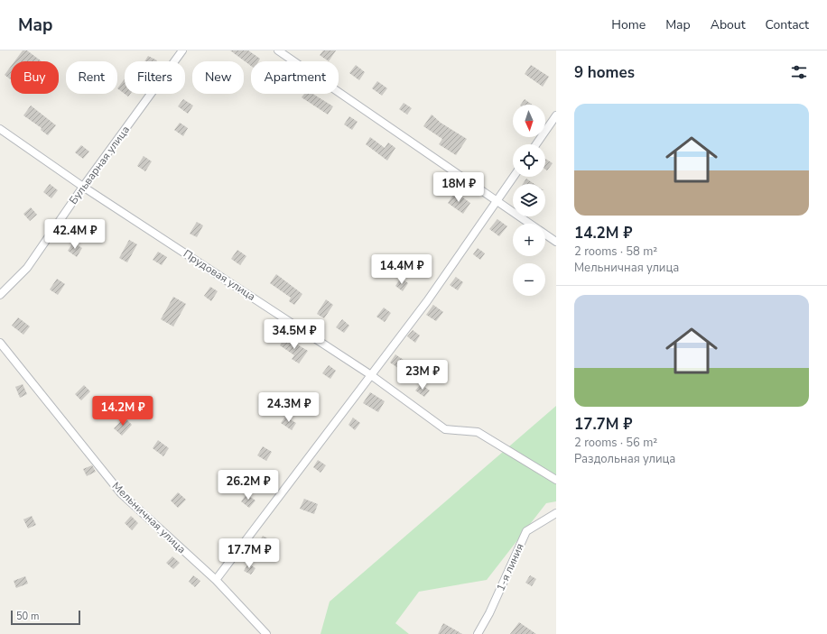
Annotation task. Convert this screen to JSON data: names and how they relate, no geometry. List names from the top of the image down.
{
  "streets": {
    "street": [
      "Бульварная улица",
      "Прудовая улица",
      "Мельничная улица",
      "1-я линия"
    ]
  },
  "crossings": [
    ["Бульварная улица", "Прудовая улица"]
  ],
  "scale_bar": "50 m",
  "north": "bottom",
  "page": {
    "header": "Map",
    "nav": [
      "Home",
      "Map",
      "About",
      "Contact"
    ],
    "heading": "9 homes",
    "chip": [
      "Buy",
      "Rent",
      "Filters",
      "New",
      "Apartment"
    ],
    "list": [
      {
        "name": "14.2M ₽",
        "note": "2 rooms · 58 m² · Мельничная улица"
      },
      {
        "name": "17.7M ₽",
        "note": "2 rooms · 56 m² · Раздольная улица"
      }
    ],
    "map_buttons": ["+", "−"],
    "price": [
      "18M ₽",
      "42.4M ₽",
      "14.4M ₽",
      "34.5M ₽",
      "23M ₽",
      "24.3M ₽",
      "14.2M ₽",
      "26.2M ₽",
      "17.7M ₽"
    ],
    "scale": "50 m"
  }
}
